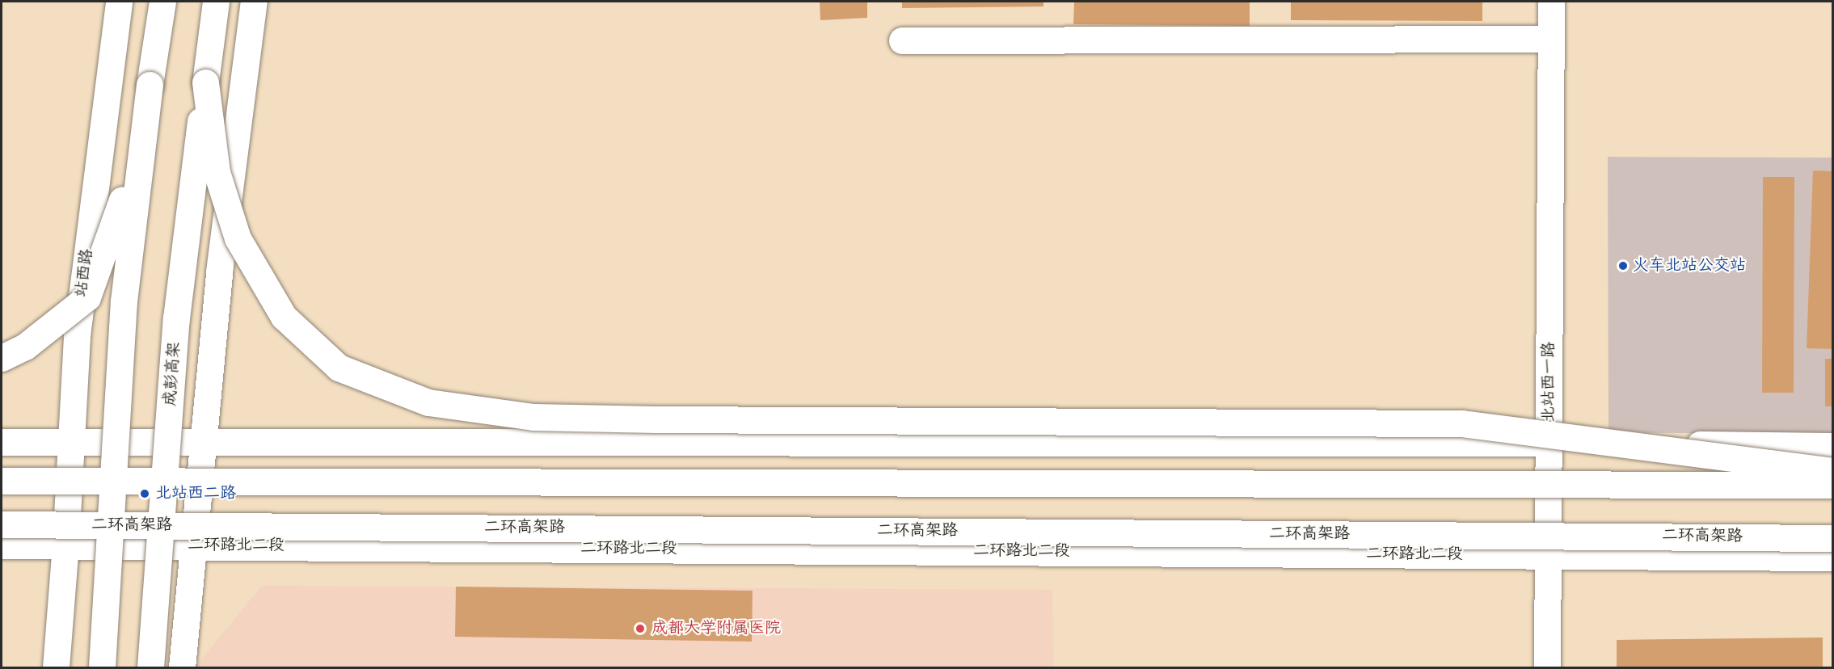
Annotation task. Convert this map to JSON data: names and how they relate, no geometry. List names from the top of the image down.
{
  "streets": {
    "main road": [
      "站西路",
      "成彭高架",
      "北站西一路",
      "二环高架路",
      "二环路北二段"
    ]
  },
  "crossings": [
    ["站西路", "二环路北二段"],
    ["北站西一路", "二环路北二段"]
  ],
  "places": ["火车北站公交站", "北站西二路", "成都大学附属医院"]
}
